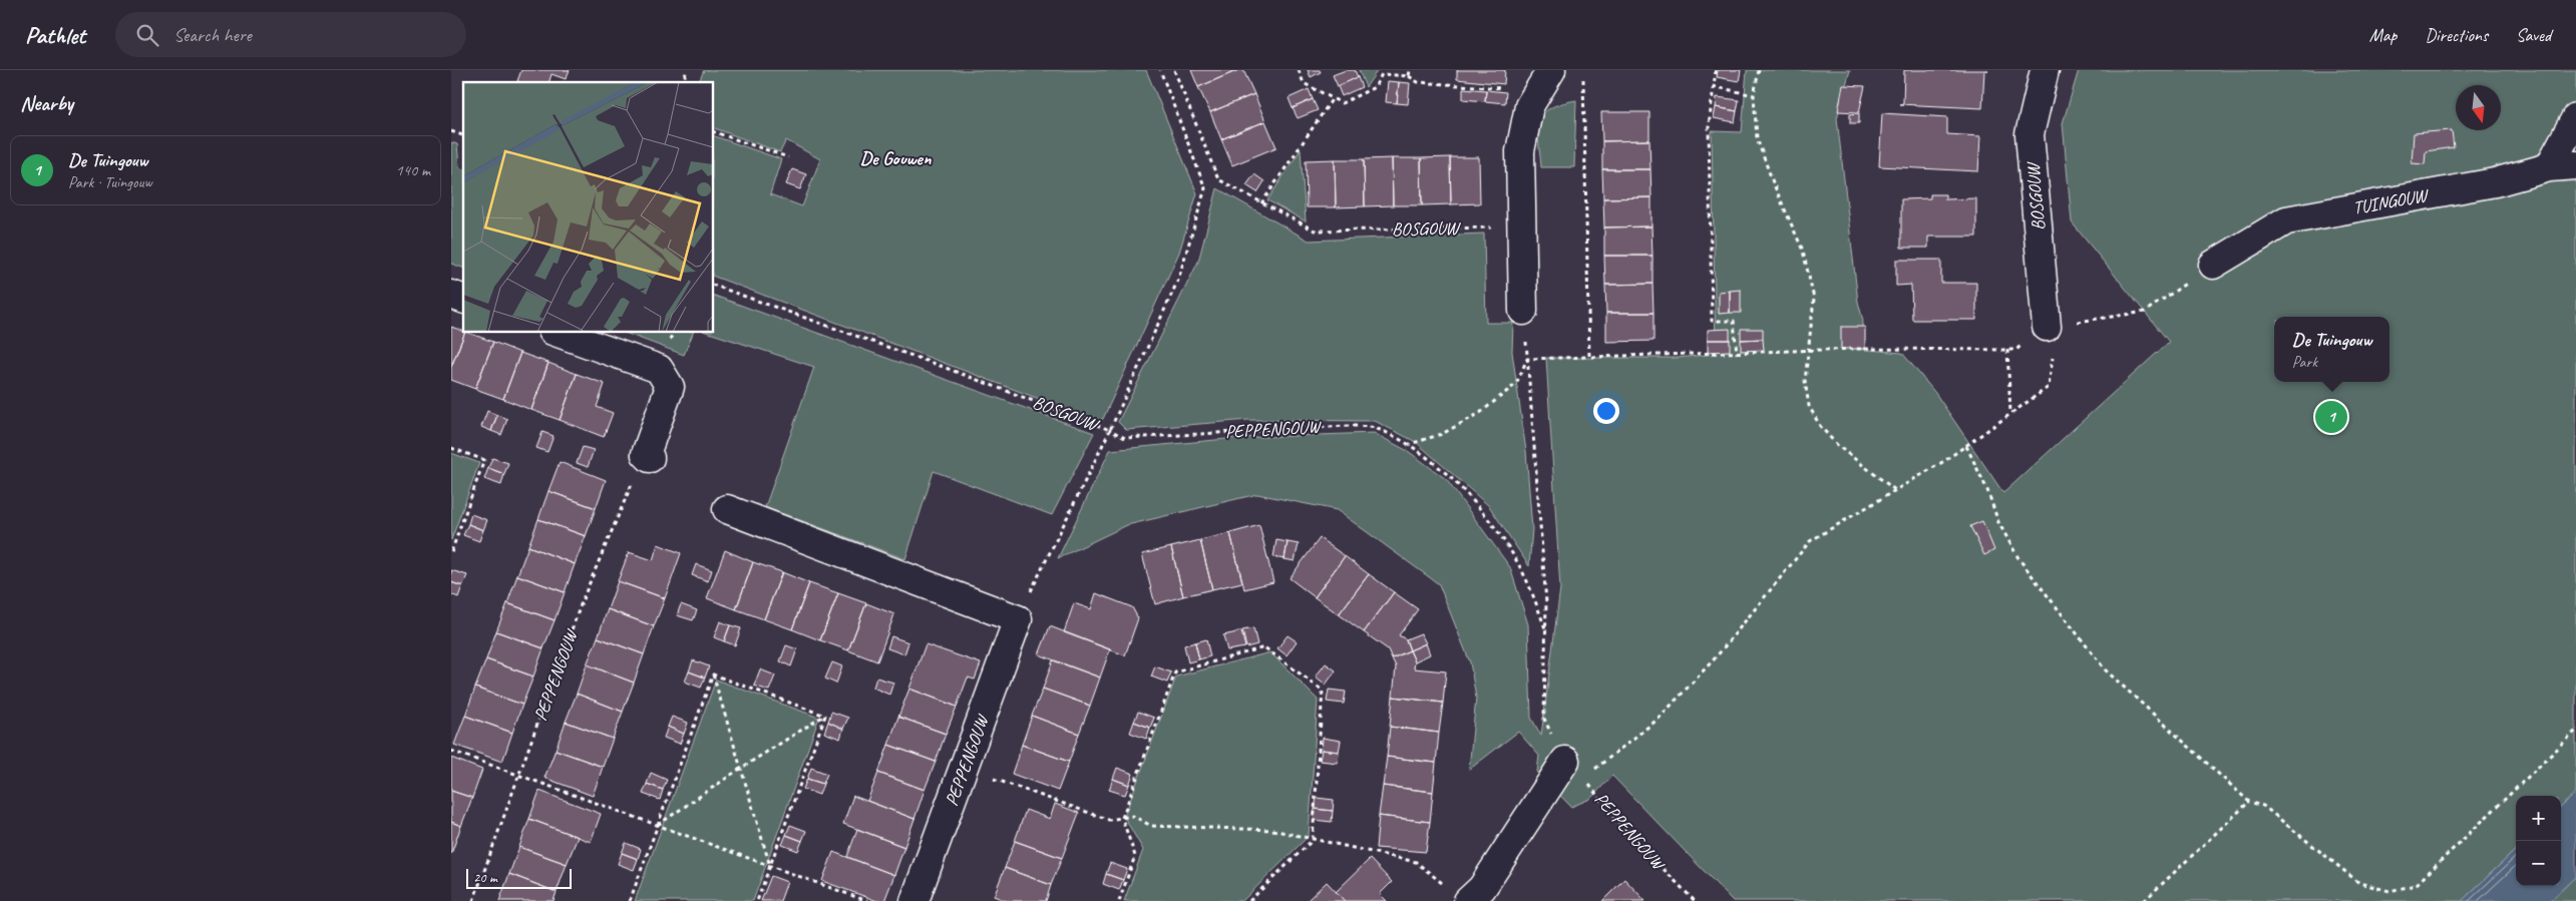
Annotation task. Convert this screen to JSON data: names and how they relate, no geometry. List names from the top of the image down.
{
  "streets": {
    "street": ["BOSGOUW", "TUINGOUW", "PEPPENGOUW"]
  },
  "crossings": [
    ["BOSGOUW", "PEPPENGOUW"]
  ],
  "districts": ["De Gouwen"],
  "scale_bar": "20 m",
  "north": "bottom",
  "page": {
    "header": "Pathlet",
    "search": "Search here",
    "nav": ["Map", "Directions", "Saved"],
    "heading": "Nearby",
    "list": [
      {
        "mark": "1",
        "name": "De Tuingouw",
        "note": "Park · Tuingouw",
        "value": "140 m"
      }
    ],
    "popup": ["De Tuingouw", "Park"],
    "pins": "1",
    "map_buttons": ["+", "−"],
    "scale": "20 m"
  }
}
